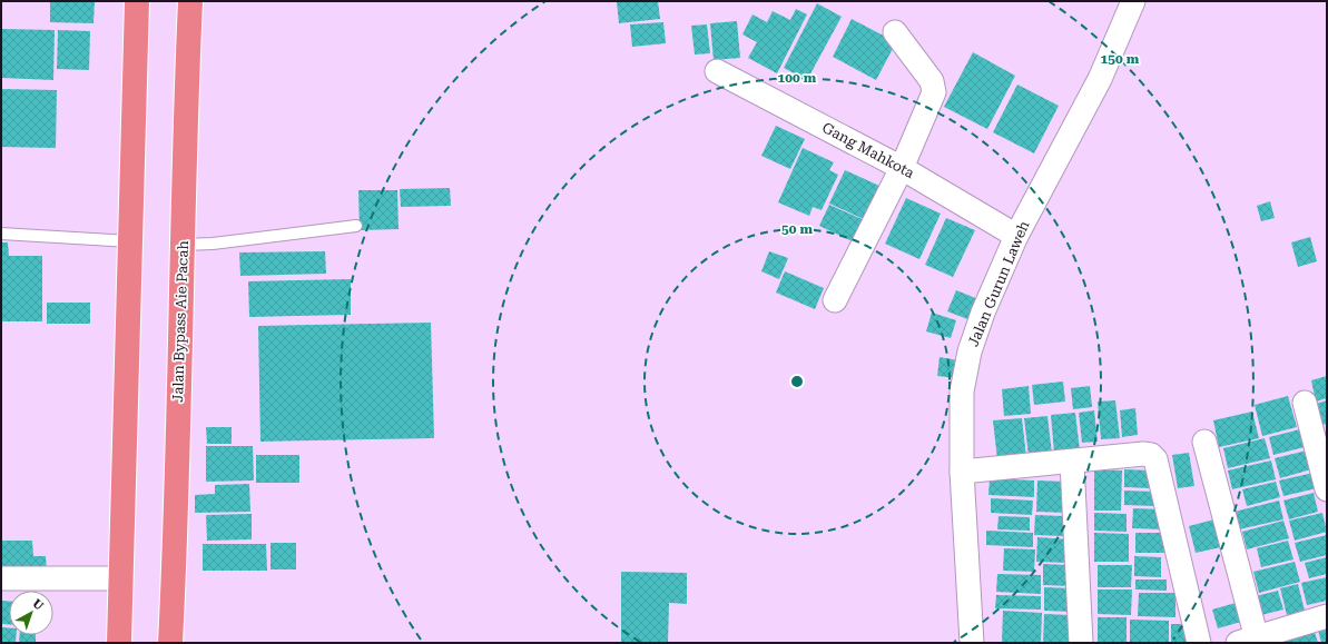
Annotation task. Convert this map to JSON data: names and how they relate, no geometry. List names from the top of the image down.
{
  "streets": {
    "highway": ["Jalan Bypass Aie Pacah"],
    "street": ["Gang Mahkota", "Jalan Gurun Laweh"]
  },
  "crossings": [
    ["Gang Mahkota", "Jalan Gurun Laweh"]
  ],
  "north": "top right",
  "rings": ["150 m", "100 m", "50 m"]
}
